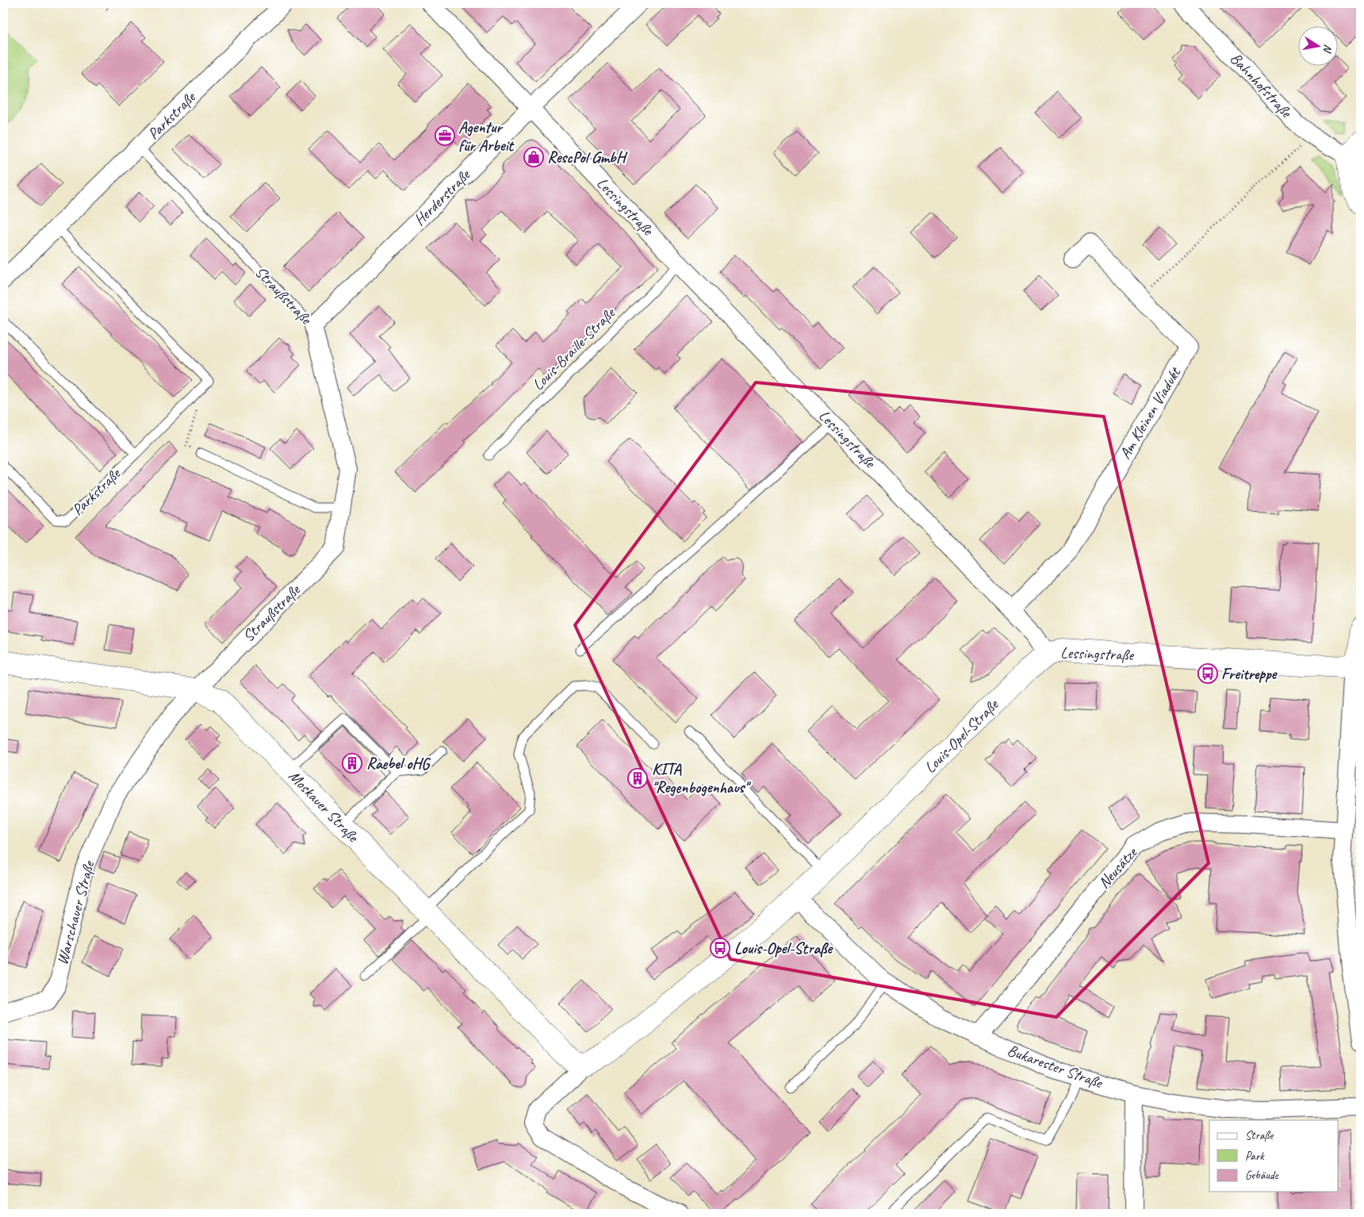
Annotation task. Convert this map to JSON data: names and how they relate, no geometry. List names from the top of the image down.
{
  "streets": {
    "main road": [
      "Bahnhofstraße",
      "Lessingstraße",
      "Louis-Opel-Straße",
      "Moskauer Straße"
    ],
    "street": [
      "Parkstraße",
      "Herderstraße",
      "Straußstraße",
      "Am Kleinen Viadukt",
      "Neusätze",
      "Warschauer Straße",
      "Bukarester Straße"
    ],
    "lane": ["Louis-Braille-Straße"]
  },
  "crossings": [
    ["Parkstraße", "Straußstraße"],
    ["Herderstraße", "Lessingstraße"],
    ["Herderstraße", "Straußstraße"],
    ["Lessingstraße", "Louis-Braille-Straße"],
    ["Lessingstraße", "Am Kleinen Viadukt"],
    ["Lessingstraße", "Louis-Opel-Straße"],
    ["Straußstraße", "Moskauer Straße"],
    ["Straußstraße", "Warschauer Straße"],
    ["Louis-Opel-Straße", "Moskauer Straße"],
    ["Louis-Opel-Straße", "Bukarester Straße"],
    ["Moskauer Straße", "Warschauer Straße"],
    ["Neusätze", "Bukarester Straße"]
  ],
  "places": {
    "office": ["Agentur für Arbeit"],
    "shop": ["RescPol GmbH"],
    "bus stop": ["Freitreppe", "Louis-Opel-Straße"],
    "building": ["Raebel oHG", "KITA \"Regenbogenhaus\""]
  },
  "legend": ["Straße", "Park", "Gebäude"],
  "north": "right"
}
